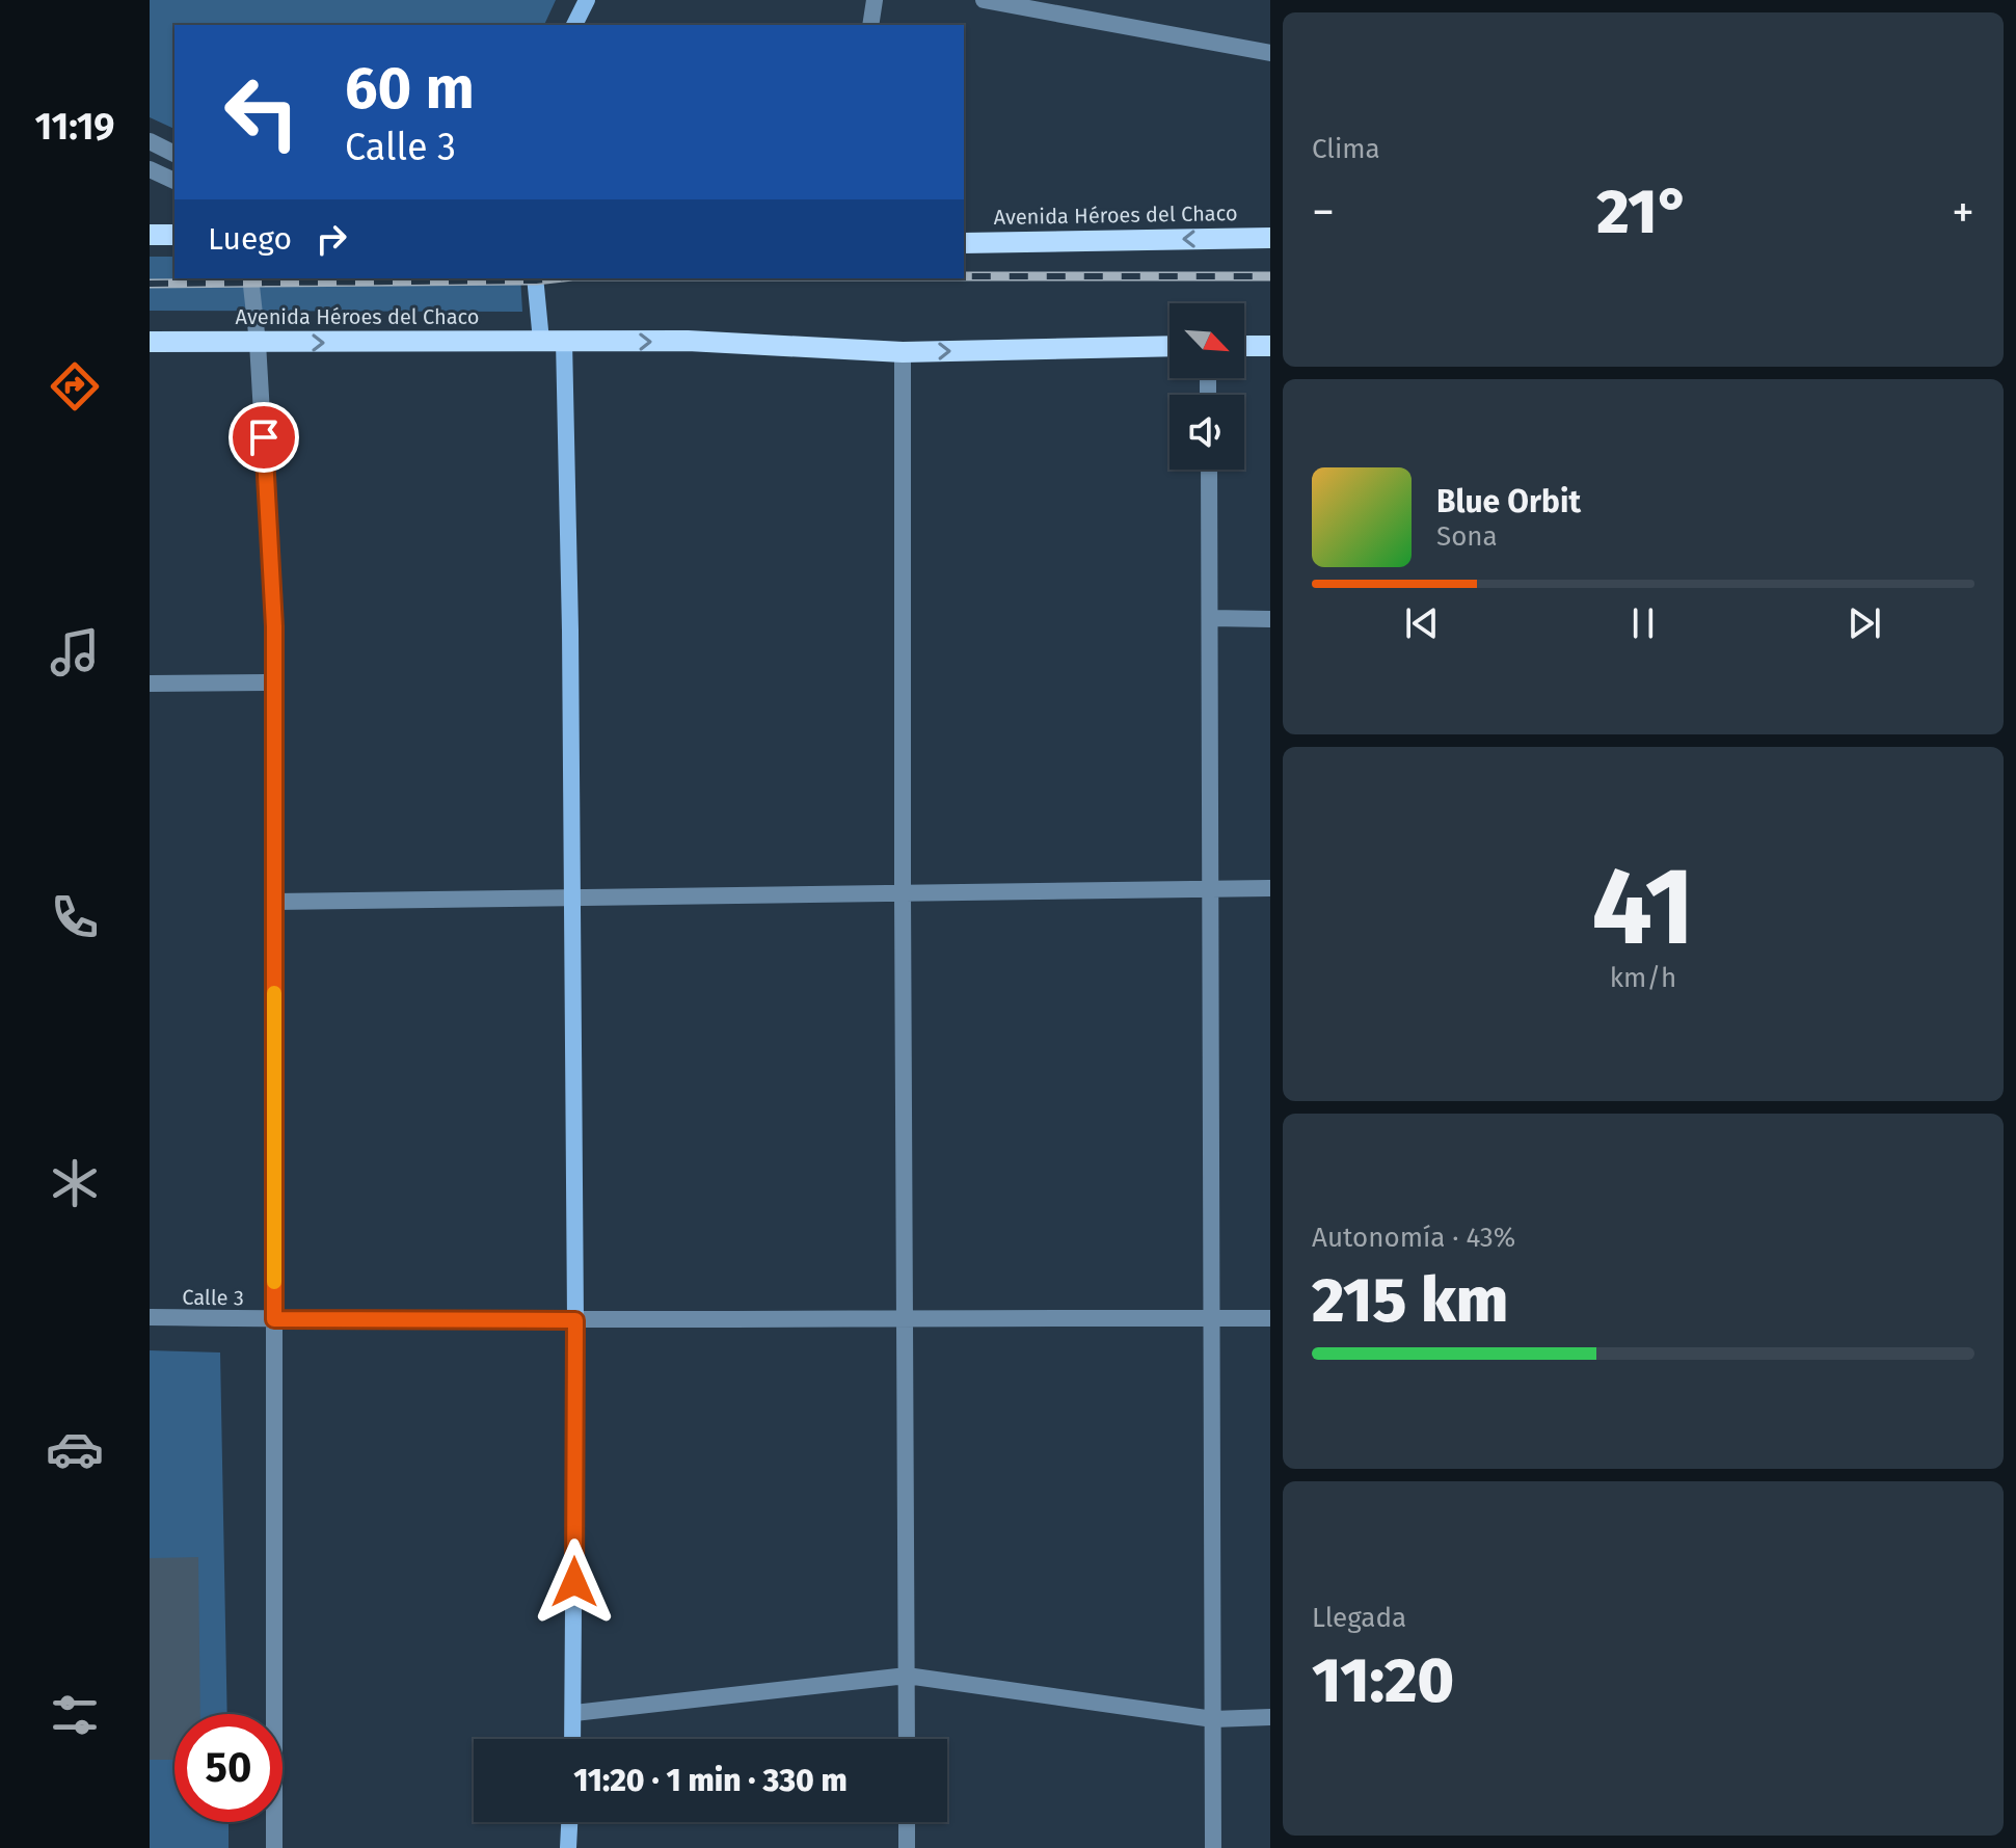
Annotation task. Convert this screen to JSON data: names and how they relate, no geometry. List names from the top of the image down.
{
  "streets": {
    "main road": ["Avenida Héroes del Chaco"],
    "street": ["Calle 3"]
  },
  "north": "bottom right",
  "page": {
    "tabs": "11:19",
    "tile": [
      "Clima",
      ["41", "km/h"],
      ["Autonomía · 43%", "215 km"],
      ["Llegada", "11:20"]
    ],
    "turn": ["60 m", "Calle 3"],
    "heat": ["−", "21°", "+"],
    "then": "Luego",
    "song": ["Blue Orbit", "Sona"],
    "limit": "50",
    "trip": "11:20 · 1 min · 330 m"
  }
}
